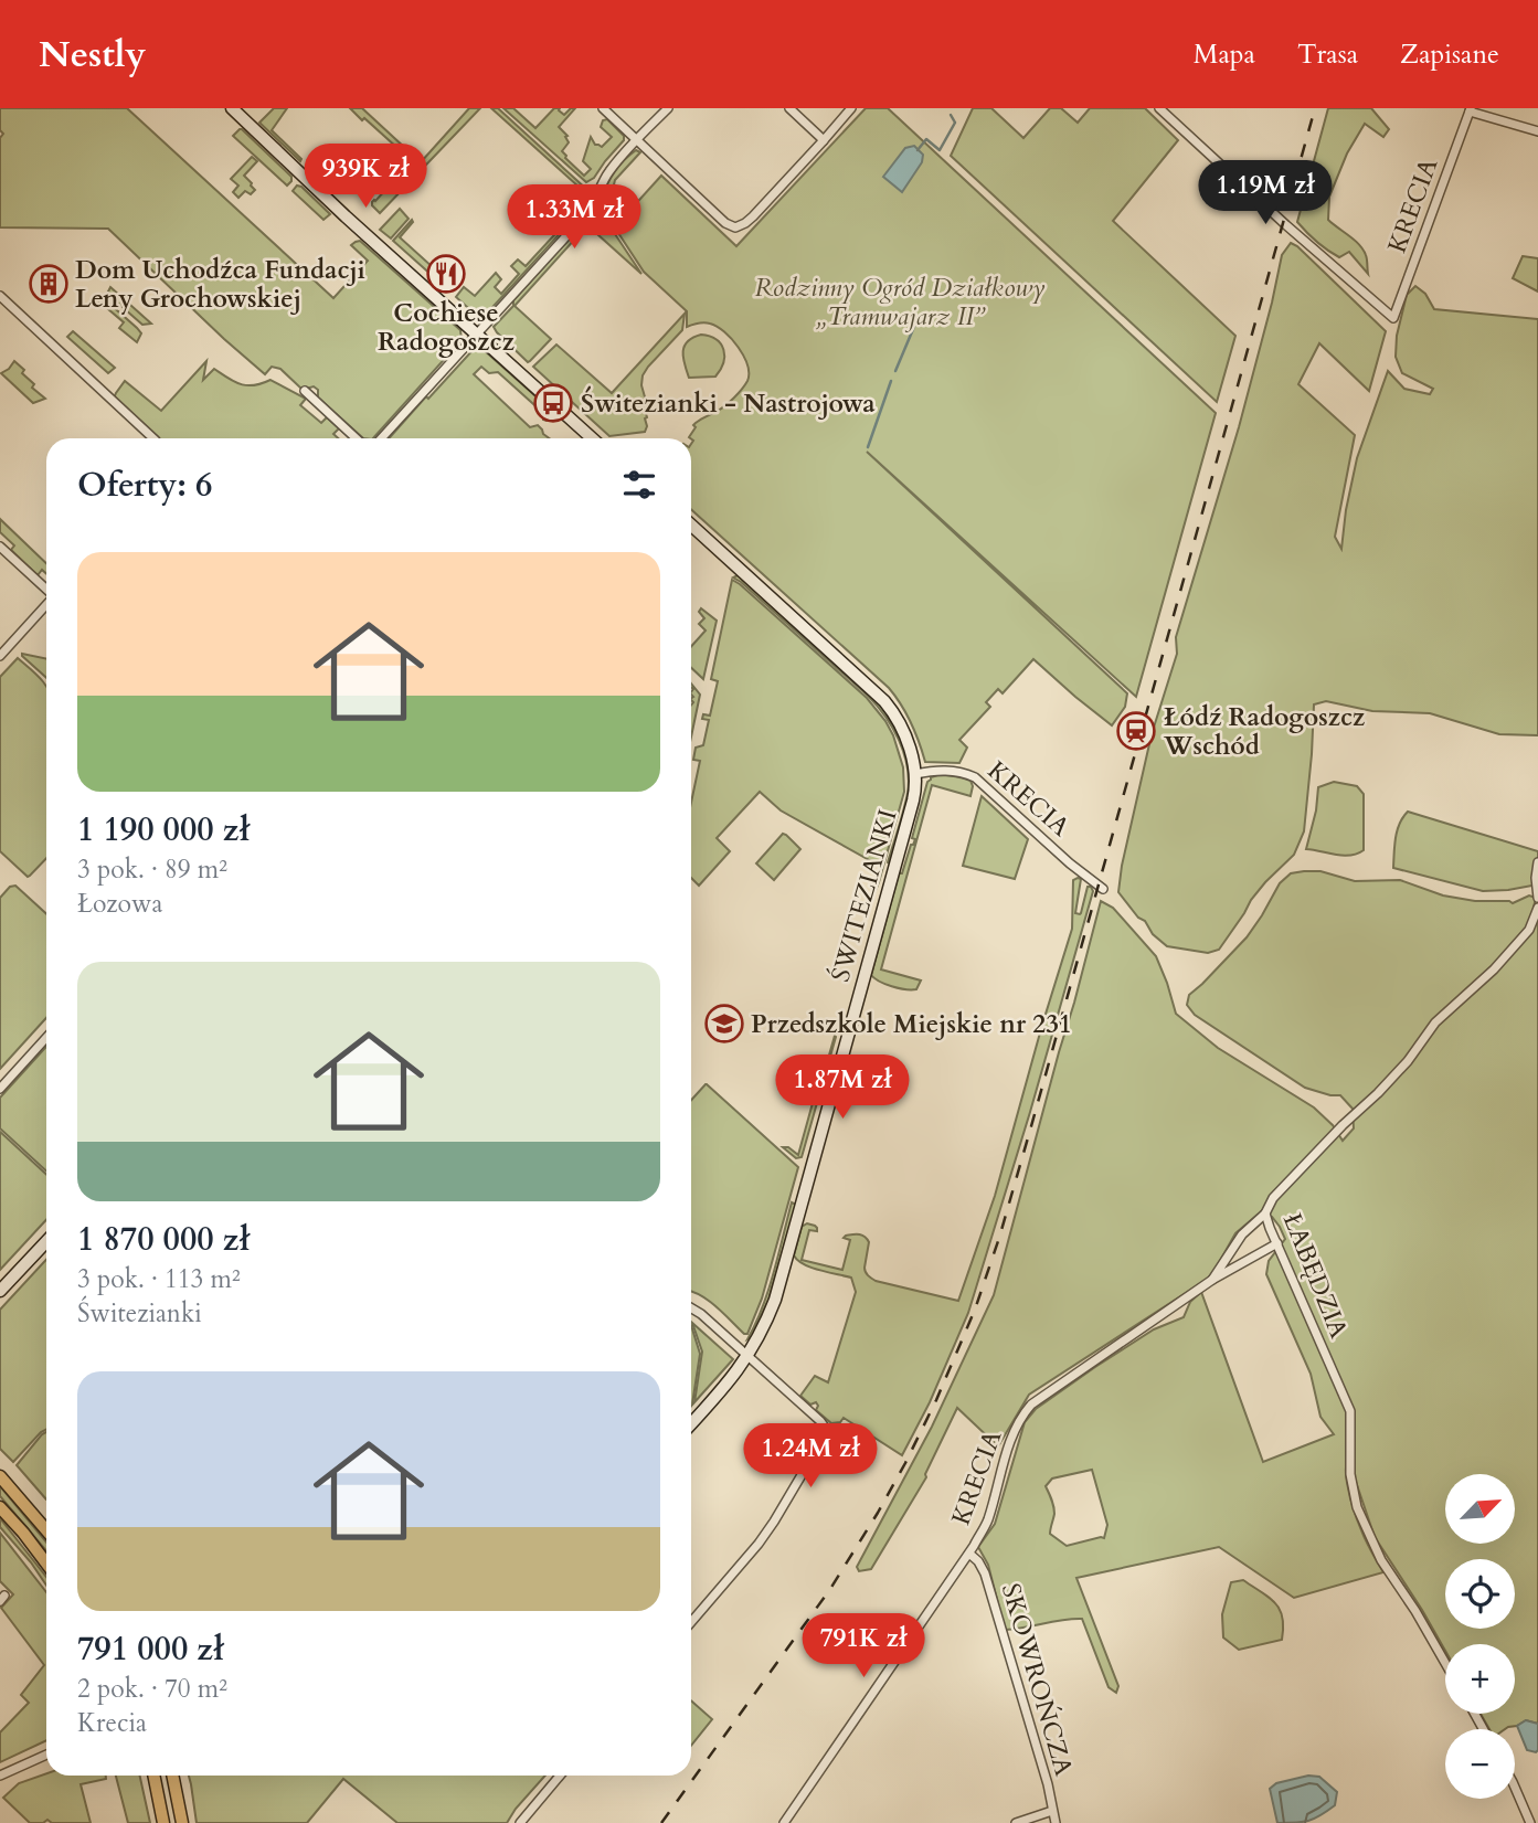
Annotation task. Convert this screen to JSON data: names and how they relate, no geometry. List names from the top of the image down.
{
  "streets": {
    "street": [
      "KRECIA",
      "ŚWITEZIANKI",
      "ŁABĘDZIA",
      "SKOWROŃCZA"
    ]
  },
  "crossings": [
    ["KRECIA", "ŚWITEZIANKI"],
    ["KRECIA", "ŁABĘDZIA"],
    ["KRECIA", "SKOWROŃCZA"]
  ],
  "parks": ["Rodzinny Ogród Działkowy „Tramwajarz II”"],
  "places": {
    "restaurant": ["Cochiese Radogoszcz"],
    "building": ["Dom Uchodźca Fundacji Leny Grochowskiej"],
    "bus stop": ["Świtezianki - Nastrojowa"],
    "station": ["Łódź Radogoszcz Wschód"],
    "school or university": ["Przedszkole Miejskie nr 231"]
  },
  "north": "top right",
  "page": {
    "header": "Nestly",
    "nav": ["Mapa", "Trasa", "Zapisane"],
    "price": [
      "939K zł",
      "1.19M zł",
      "1.33M zł",
      "1.87M zł",
      "1.24M zł",
      "791K zł"
    ],
    "heading": "Oferty: 6",
    "list": [
      {
        "name": "1 190 000 zł",
        "note": "3 pok. · 89 m² · Łozowa"
      },
      {
        "name": "1 870 000 zł",
        "note": "3 pok. · 113 m² · Świtezianki"
      },
      {
        "name": "791 000 zł",
        "note": "2 pok. · 70 m² · Krecia"
      }
    ],
    "map_buttons": ["+", "−"]
  }
}
